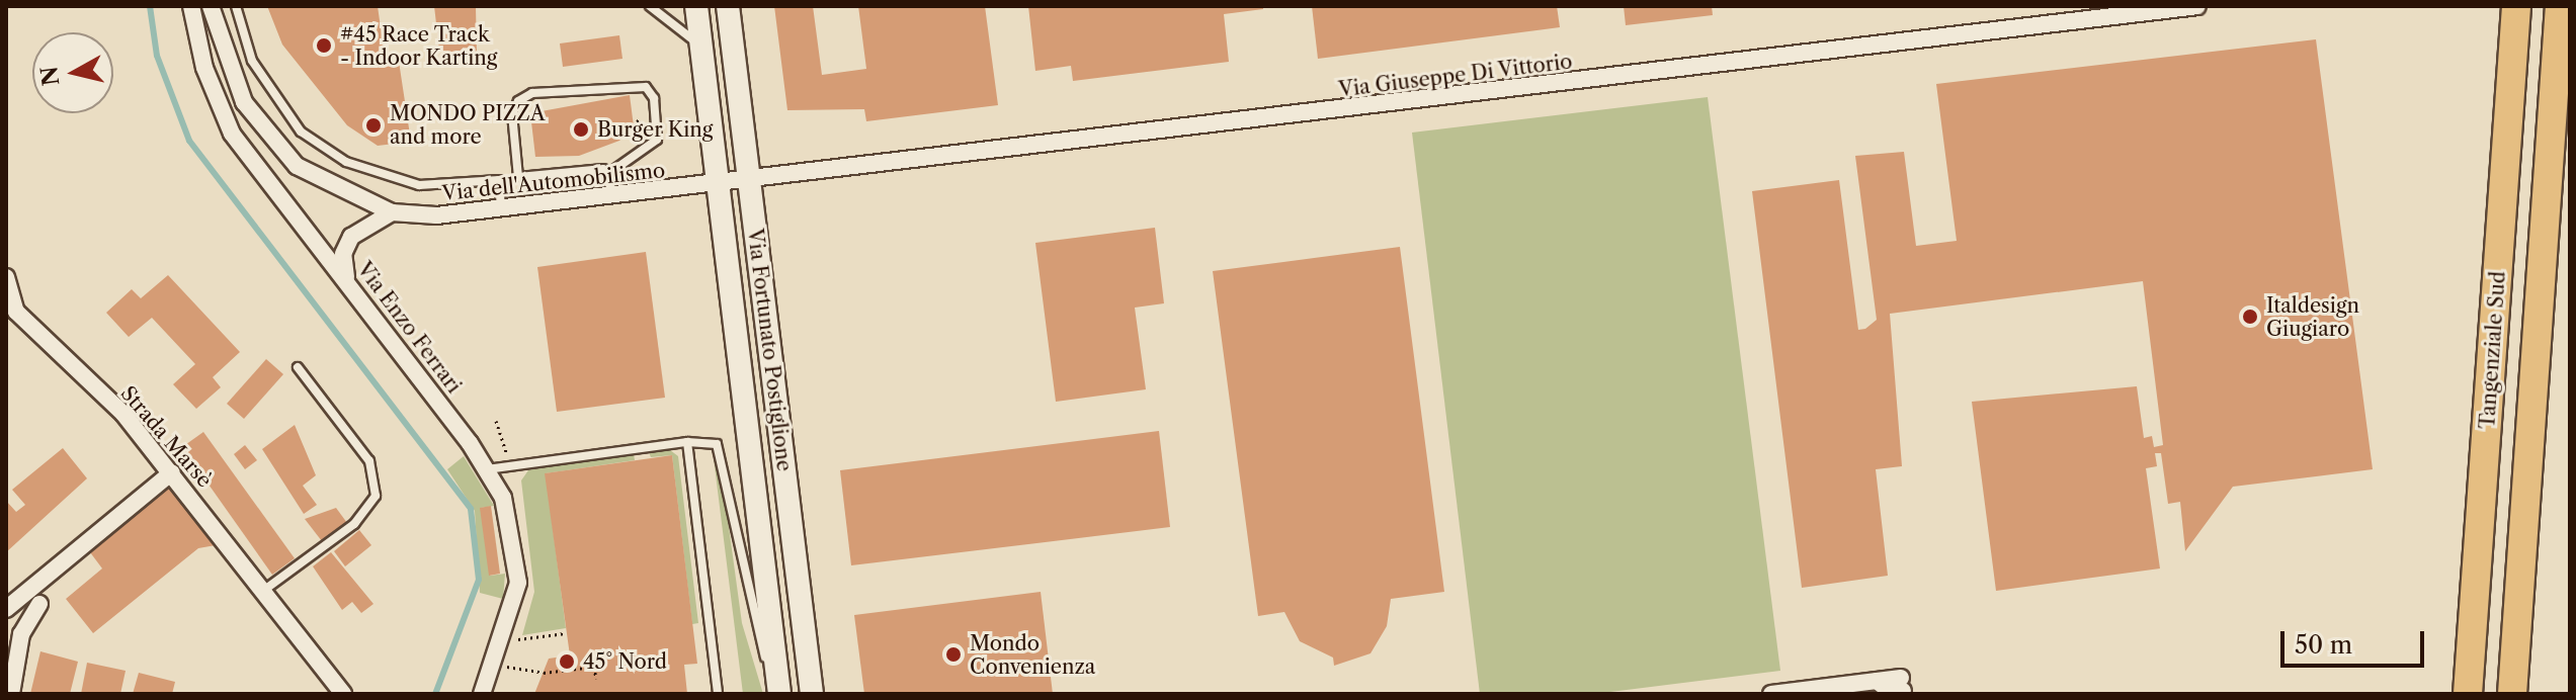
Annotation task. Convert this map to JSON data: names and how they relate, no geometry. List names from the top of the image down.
{
  "streets": {
    "highway": ["Tangenziale Sud"],
    "street": [
      "Via Giuseppe Di Vittorio",
      "Via dell'Automobilismo",
      "Via Enzo Ferrari",
      "Via Fortunato Postiglione",
      "Strada Marsè"
    ]
  },
  "crossings": [
    ["Via Giuseppe Di Vittorio", "Via dell'Automobilismo"],
    ["Via Giuseppe Di Vittorio", "Via Fortunato Postiglione"],
    ["Via dell'Automobilismo", "Via Enzo Ferrari"],
    ["Via dell'Automobilismo", "Via Fortunato Postiglione"]
  ],
  "places": [
    "#45 Race Track - Indoor Karting",
    "MONDO PIZZA and more",
    "Burger King",
    "Italdesign Giugiaro",
    "Mondo Convenienza",
    "45° Nord"
  ],
  "scale_bar": "50 m",
  "north": "left"
}
